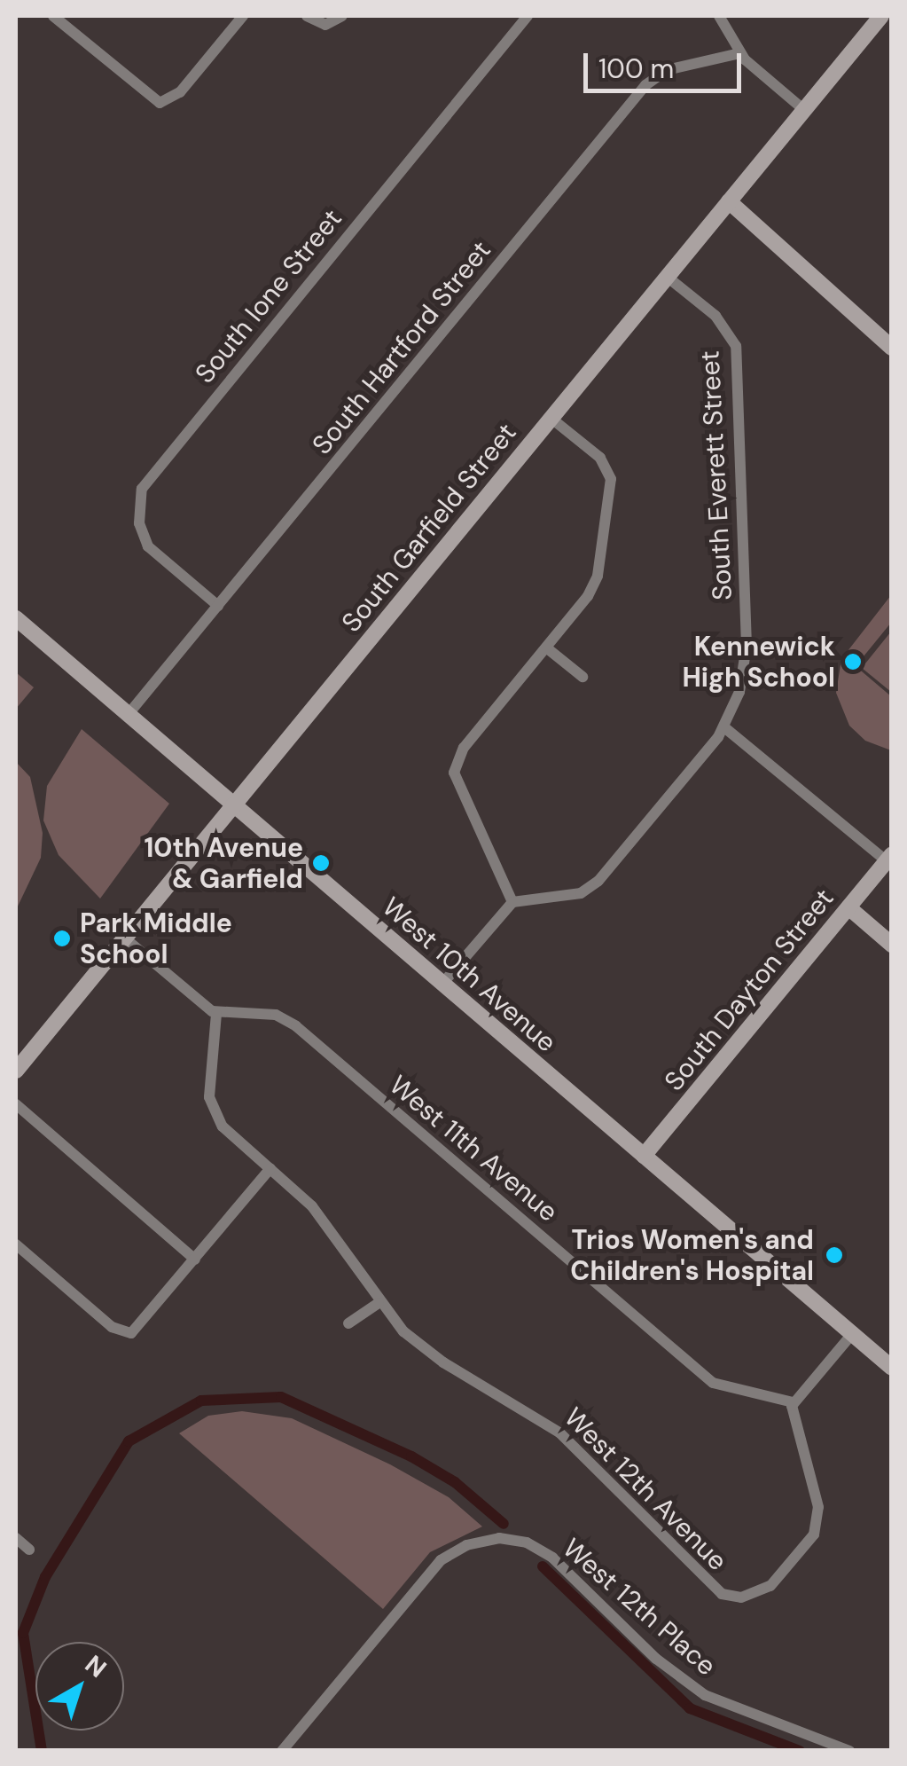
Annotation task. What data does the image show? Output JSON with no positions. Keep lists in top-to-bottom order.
{
  "streets": {
    "street": [
      "South Ione Street",
      "South Hartford Street",
      "South Everett Street",
      "South Garfield Street",
      "West 10th Avenue",
      "South Dayton Street",
      "West 11th Avenue",
      "West 12th Avenue",
      "West 12th Place"
    ]
  },
  "crossings": [
    ["South Ione Street", "South Hartford Street"],
    ["South Hartford Street", "West 10th Avenue"],
    ["South Everett Street", "South Garfield Street"],
    ["South Garfield Street", "West 10th Avenue"],
    ["West 10th Avenue", "South Dayton Street"],
    ["West 11th Avenue", "West 12th Avenue"]
  ],
  "places": [
    "Kennewick High School",
    "10th Avenue & Garfield",
    "Park Middle School",
    "Trios Women's and Children's Hospital"
  ],
  "scale_bar": "100 m",
  "north": "top right"
}
